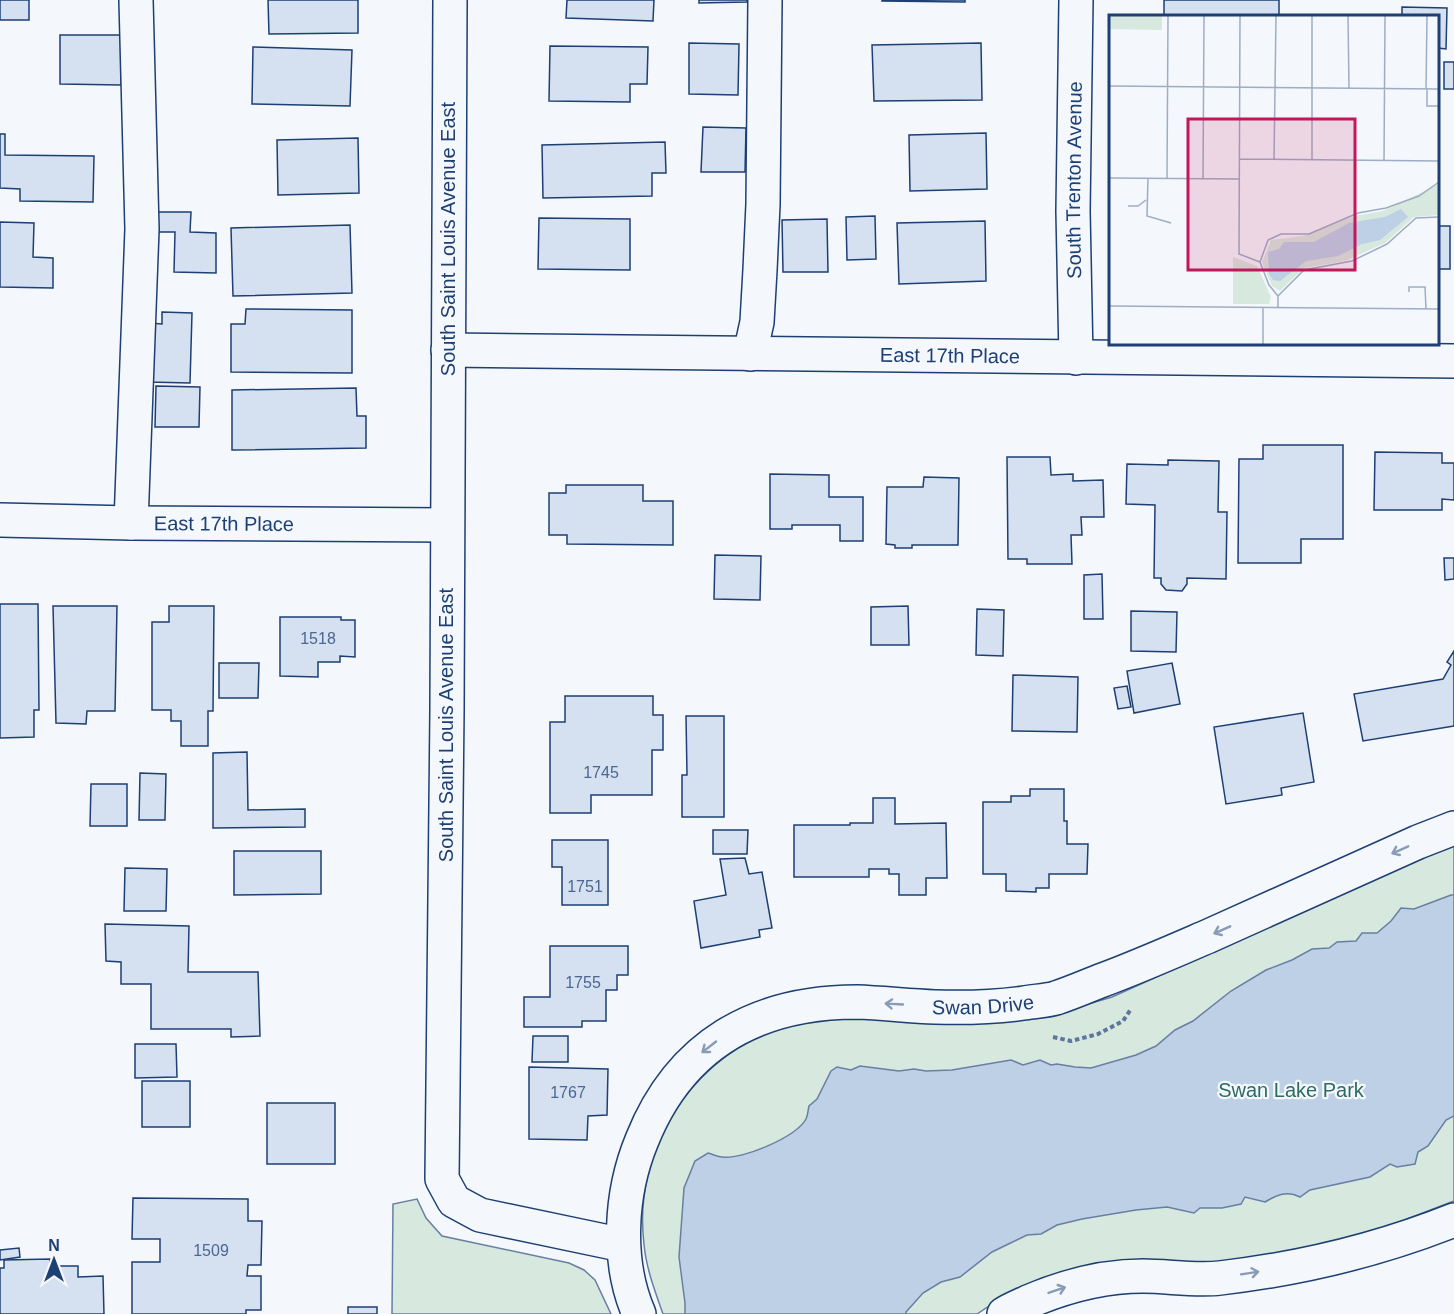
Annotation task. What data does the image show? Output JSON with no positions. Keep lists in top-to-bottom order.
{
  "streets": {
    "street": [
      "South Trenton Avenue",
      "South Saint Louis Avenue East",
      "East 17th Place",
      "Swan Drive"
    ]
  },
  "crossings": [
    ["South Trenton Avenue", "East 17th Place"],
    ["South Saint Louis Avenue East", "East 17th Place"],
    ["South Saint Louis Avenue East", "Swan Drive"]
  ],
  "one_way": ["Swan Drive"],
  "parks": ["Swan Lake Park"],
  "house_numbers": [
    "1518",
    "1745",
    "1751",
    "1755",
    "1767",
    "1509"
  ],
  "north": "top"
}
